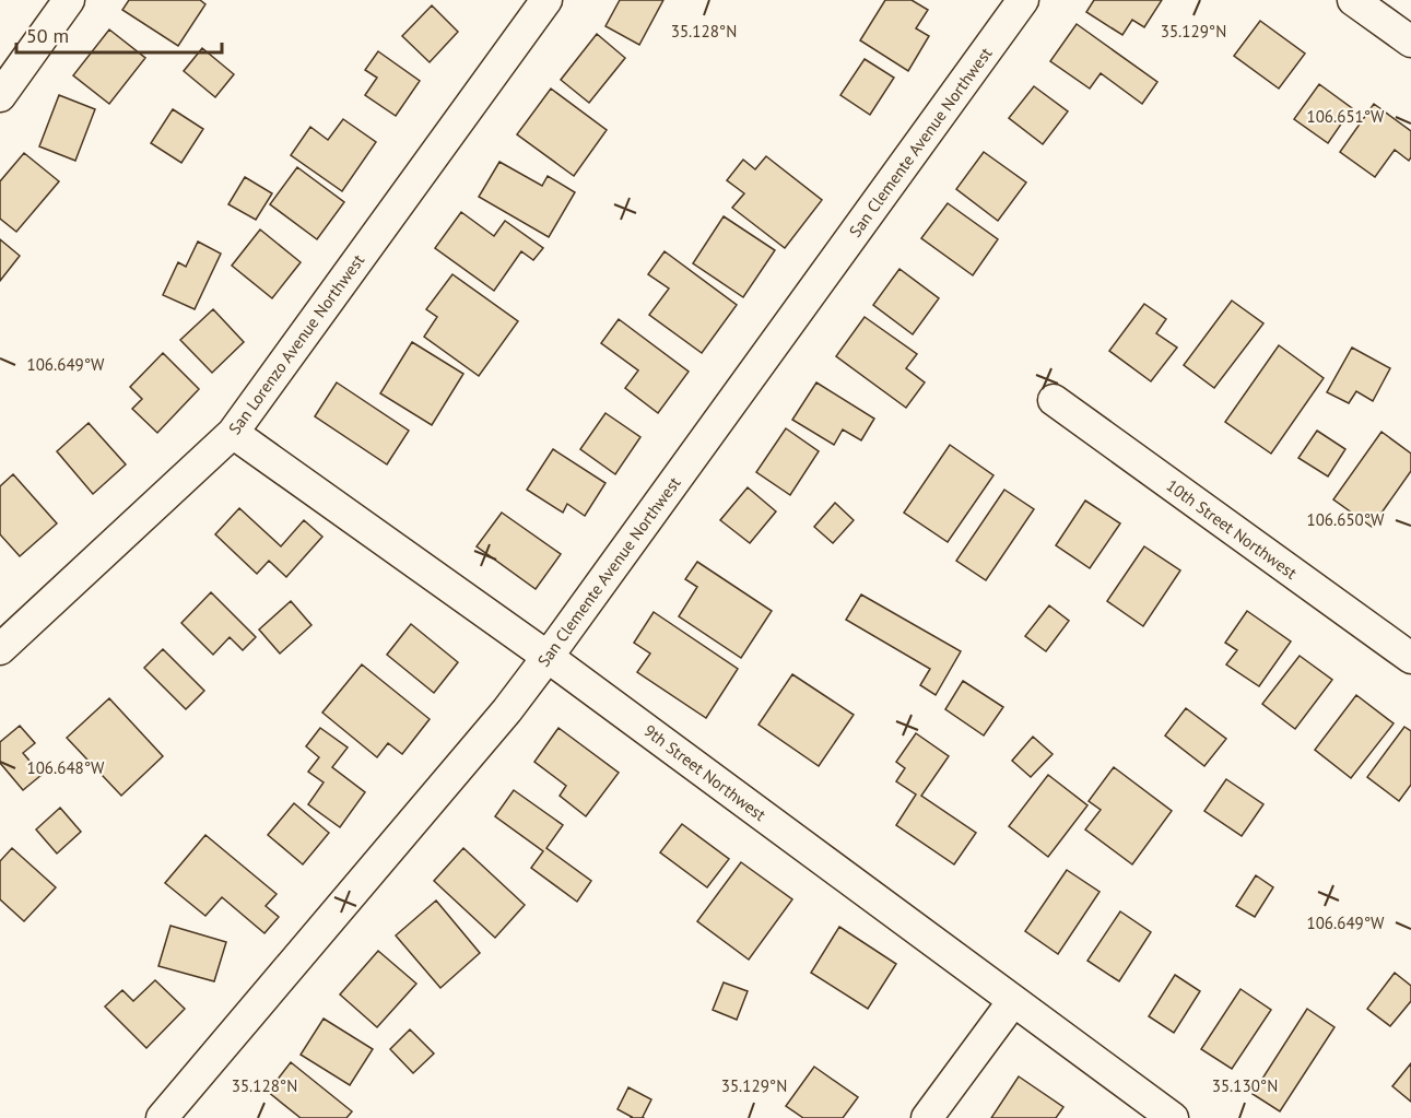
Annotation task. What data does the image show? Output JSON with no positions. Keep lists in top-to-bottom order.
{
  "streets": {
    "street": [
      "San Clemente Avenue Northwest",
      "San Lorenzo Avenue Northwest",
      "10th Street Northwest",
      "9th Street Northwest"
    ]
  },
  "crossings": [
    ["San Clemente Avenue Northwest", "9th Street Northwest"],
    ["San Lorenzo Avenue Northwest", "9th Street Northwest"]
  ],
  "scale_bar": "50 m",
  "coordinates": [
    "35.128°N",
    "35.129°N",
    "106.651°W",
    "106.649°W",
    "106.650°W",
    "106.648°W",
    "35.130°N"
  ]
}
